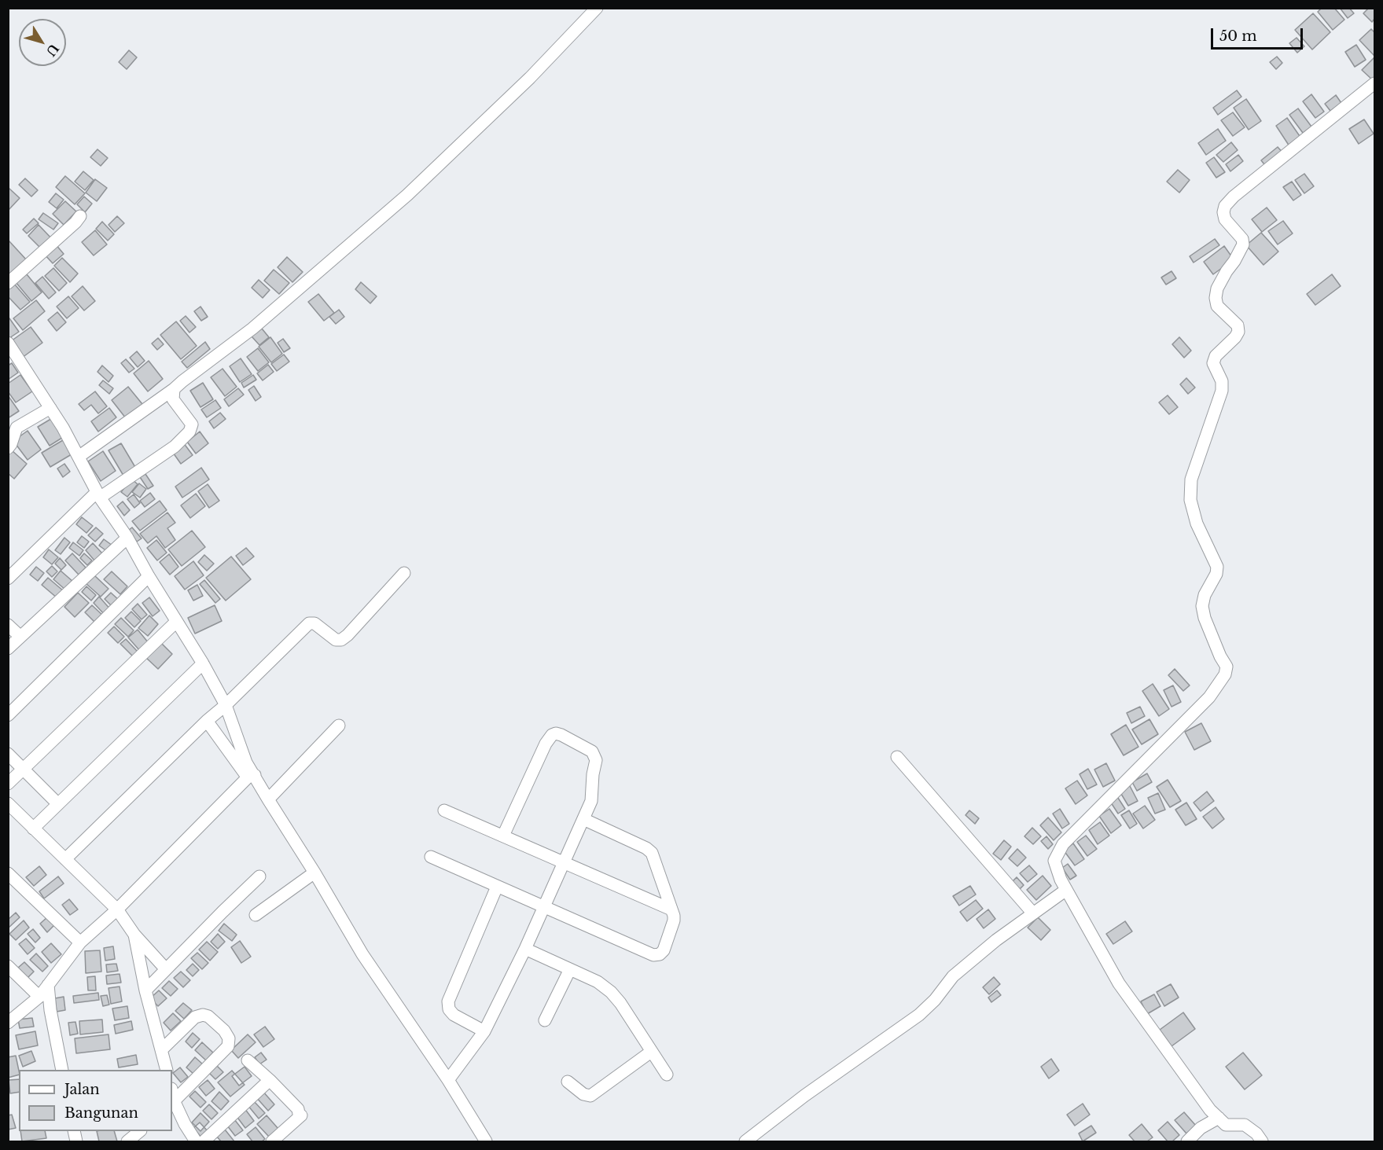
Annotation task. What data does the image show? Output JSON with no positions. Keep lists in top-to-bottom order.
{
  "legend": ["Jalan", "Bangunan"],
  "scale_bar": "50 m",
  "north": "bottom right"
}
